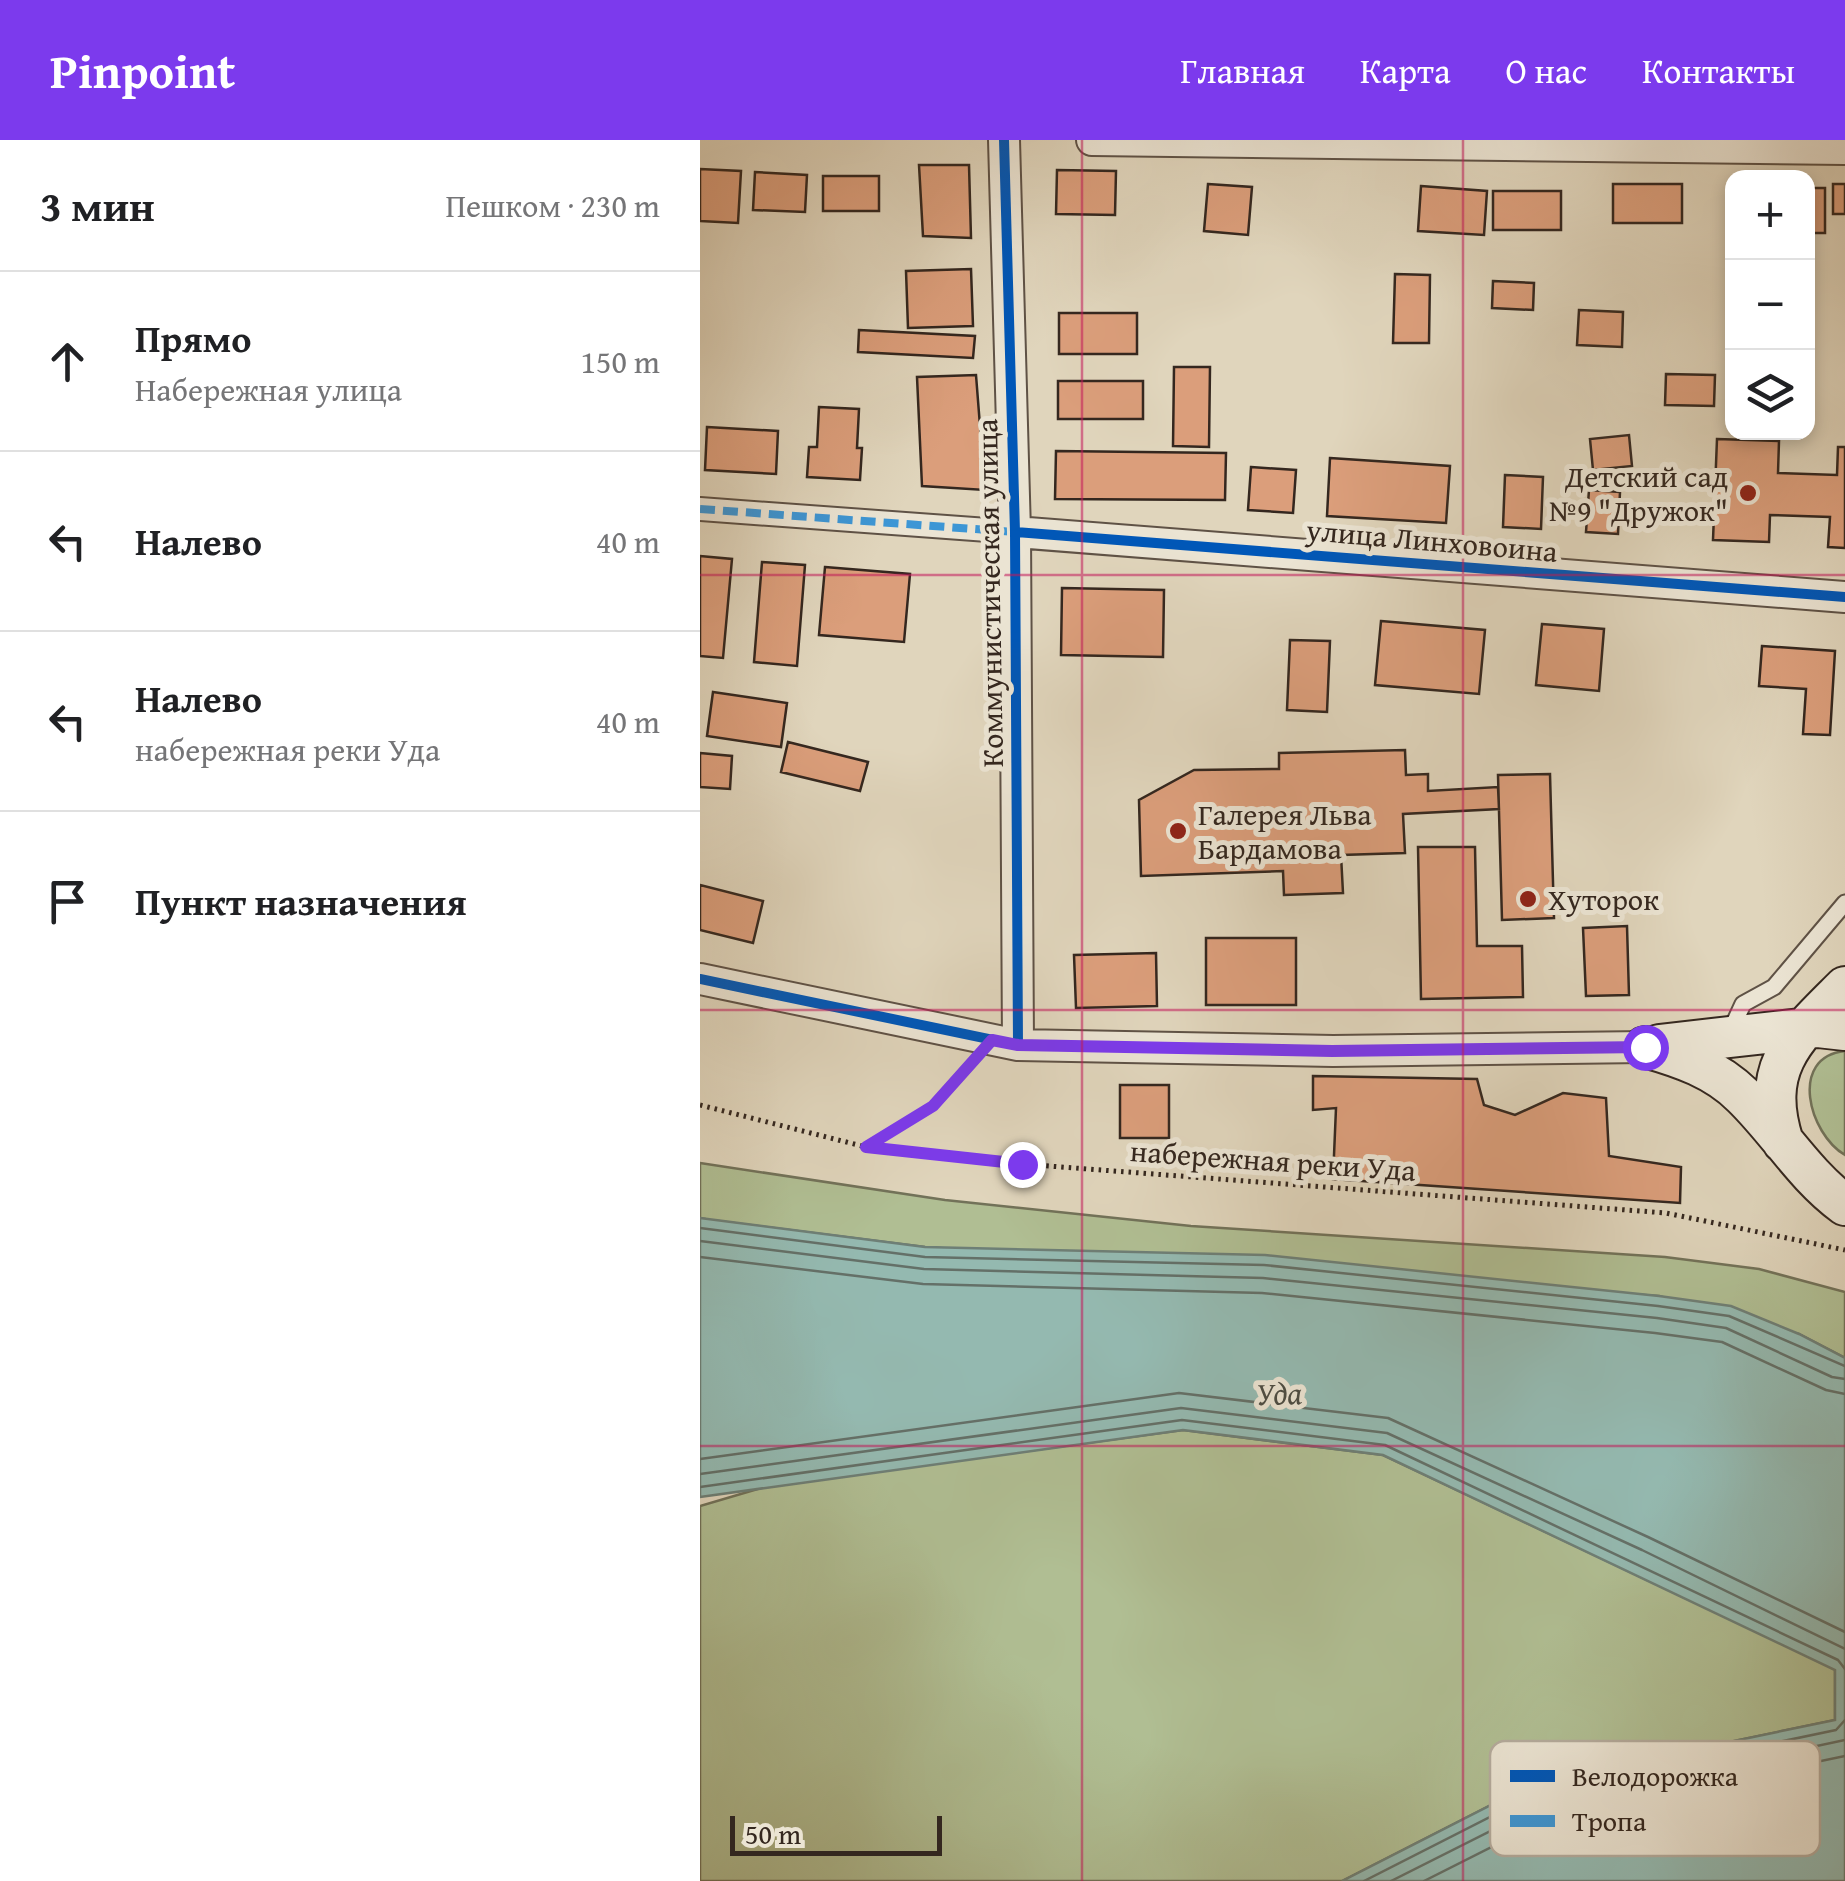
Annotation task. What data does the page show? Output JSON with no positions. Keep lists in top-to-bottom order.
{
  "streets": {
    "street": ["улица Линховоина", "Коммунистическая улица"],
    "path": ["набережная реки Уда"]
  },
  "crossings": [
    ["улица Линховоина", "Коммунистическая улица"]
  ],
  "water": ["Уда"],
  "places": ["Детский сад №9 \"Дружок\"", "Галерея Льва Бардамова", "Хуторок"],
  "legend": ["Велодорожка", "Тропа"],
  "scale_bar": "50 m",
  "page": {
    "header": "Pinpoint",
    "nav": [
      "Главная",
      "Карта",
      "О нас",
      "Контакты"
    ],
    "heading": ["3 мин", "Пешком · 230 m"],
    "map_buttons": ["+", "−"],
    "list": [
      ["Прямо", "Набережная улица", "150 m"],
      ["Налево", "40 m"],
      ["Налево", "набережная реки Уда", "40 m"],
      "Пункт назначения"
    ],
    "scale": "50 m"
  }
}
